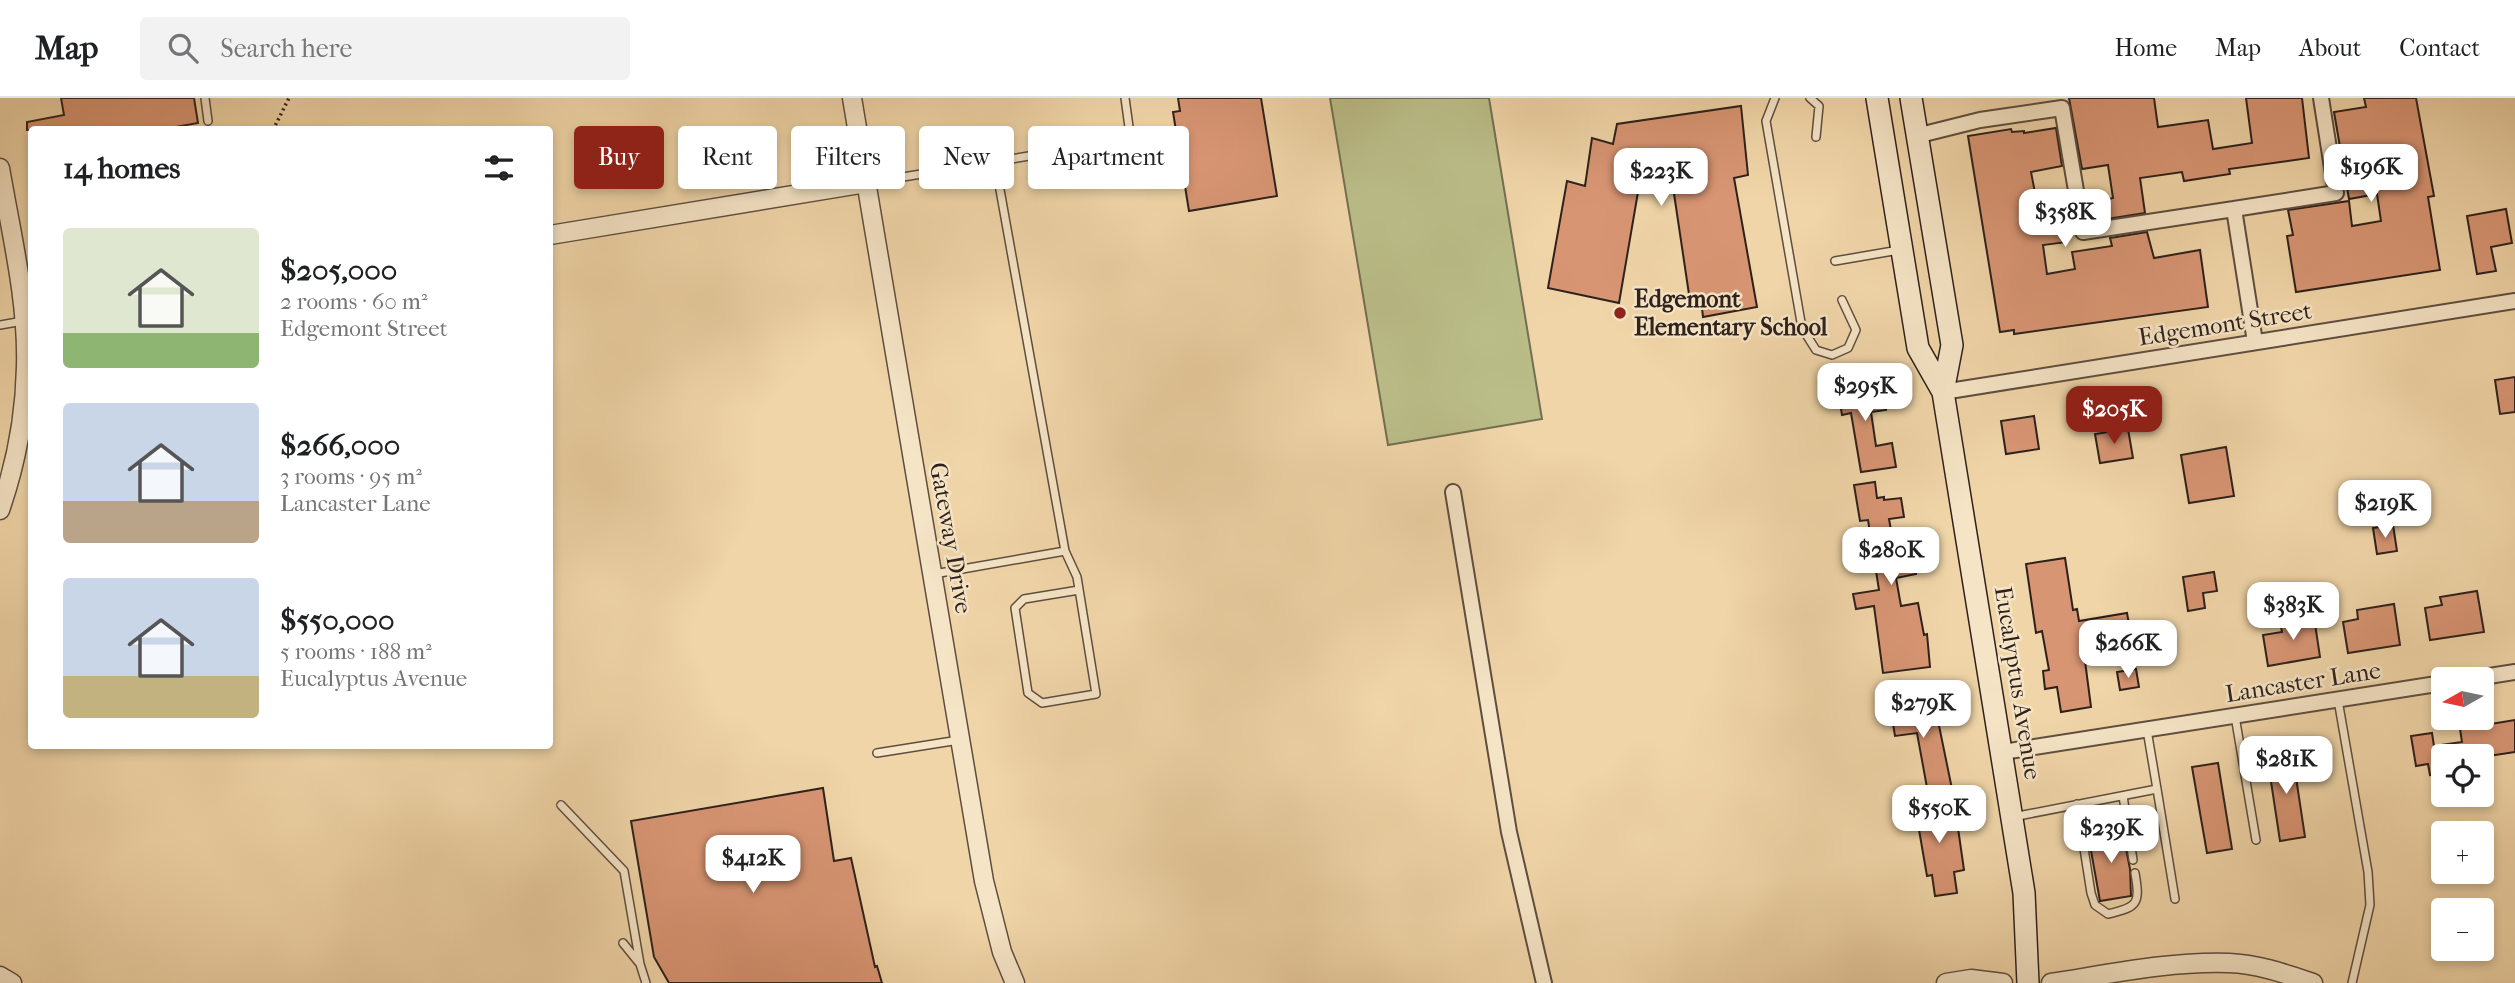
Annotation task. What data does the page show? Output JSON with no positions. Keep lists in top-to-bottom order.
{
  "streets": {
    "main road": ["Eucalyptus Avenue"],
    "street": ["Edgemont Street", "Gateway Drive", "Lancaster Lane"]
  },
  "crossings": [
    ["Edgemont Street", "Eucalyptus Avenue"],
    ["Lancaster Lane", "Eucalyptus Avenue"]
  ],
  "places": ["Edgemont Elementary School"],
  "north": "left",
  "page": {
    "header": "Map",
    "search": "Search here",
    "nav": [
      "Home",
      "Map",
      "About",
      "Contact"
    ],
    "chip": [
      "Buy",
      "Rent",
      "Filters",
      "New",
      "Apartment"
    ],
    "heading": "14 homes",
    "price": [
      "$196K",
      "$223K",
      "$358K",
      "$295K",
      "$205K",
      "$219K",
      "$280K",
      "$383K",
      "$266K",
      "$279K",
      "$281K",
      "$550K",
      "$239K",
      "$412K"
    ],
    "list": [
      {
        "name": "$205,000",
        "note": "2 rooms · 60 m² · Edgemont Street"
      },
      {
        "name": "$266,000",
        "note": "3 rooms · 95 m² · Lancaster Lane"
      },
      {
        "name": "$550,000",
        "note": "5 rooms · 188 m² · Eucalyptus Avenue"
      }
    ],
    "map_buttons": ["+", "−"]
  }
}
